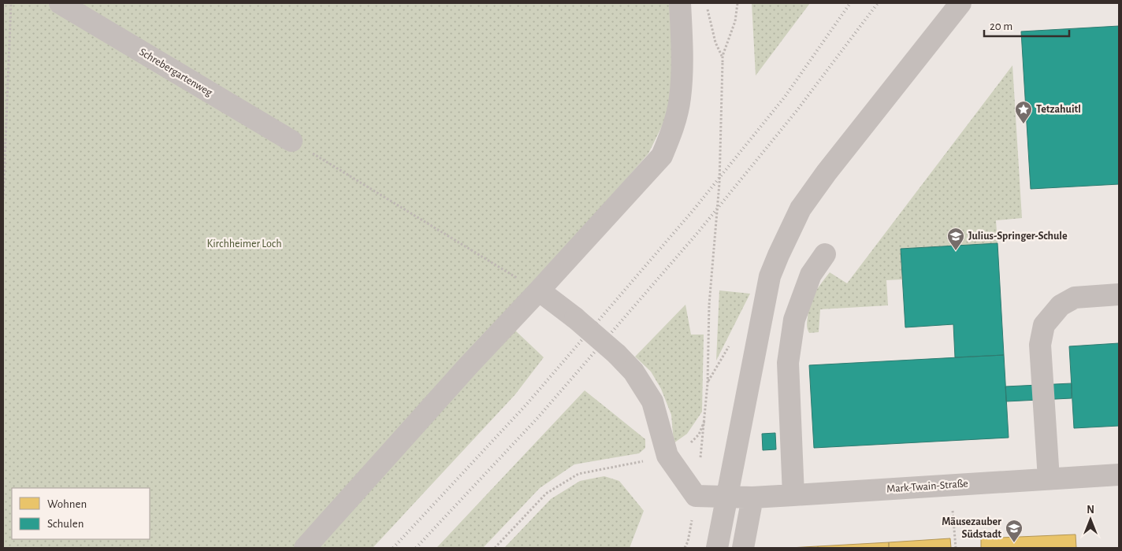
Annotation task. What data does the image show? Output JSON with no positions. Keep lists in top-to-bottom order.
{
  "streets": {
    "street": ["Schrebergartenweg", "Mark-Twain-Straße"]
  },
  "parks": ["Kirchheimer Loch"],
  "places": {
    "place": ["Tetzahuitl"],
    "school or university": ["Julius-Springer-Schule", "Mäusezauber Südstadt"]
  },
  "legend": ["Wohnen", "Schulen"],
  "scale_bar": "20 m",
  "north": "top"
}
